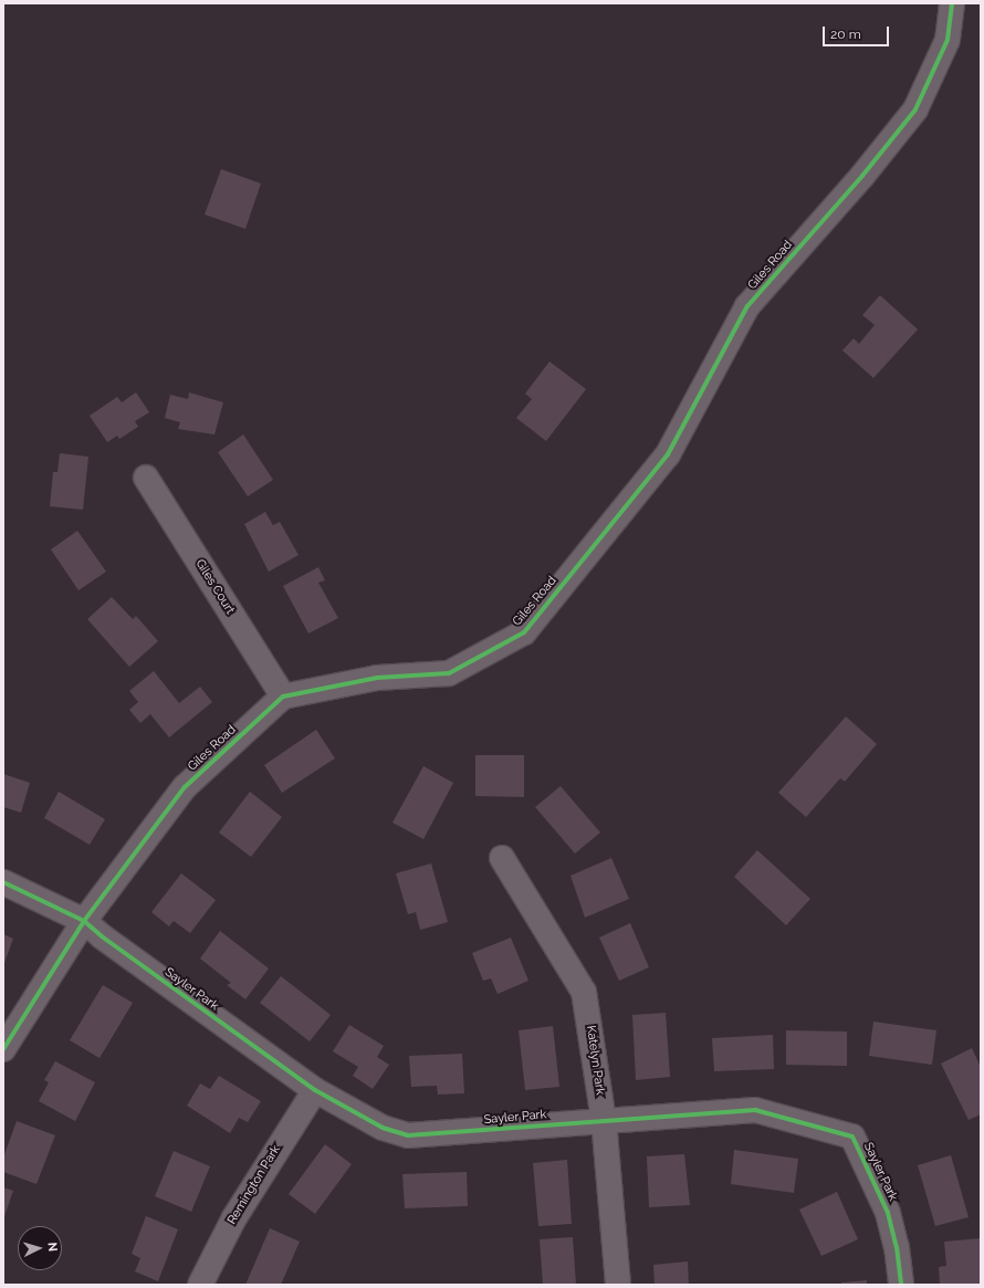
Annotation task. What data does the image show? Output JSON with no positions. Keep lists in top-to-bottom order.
{
  "streets": {
    "street": [
      "Giles Road",
      "Giles Court",
      "Sayler Park",
      "Katelyn Park",
      "Remington Park"
    ]
  },
  "crossings": [
    ["Giles Road", "Giles Court"],
    ["Giles Road", "Sayler Park"],
    ["Sayler Park", "Katelyn Park"],
    ["Sayler Park", "Remington Park"]
  ],
  "scale_bar": "20 m",
  "north": "right"
}
